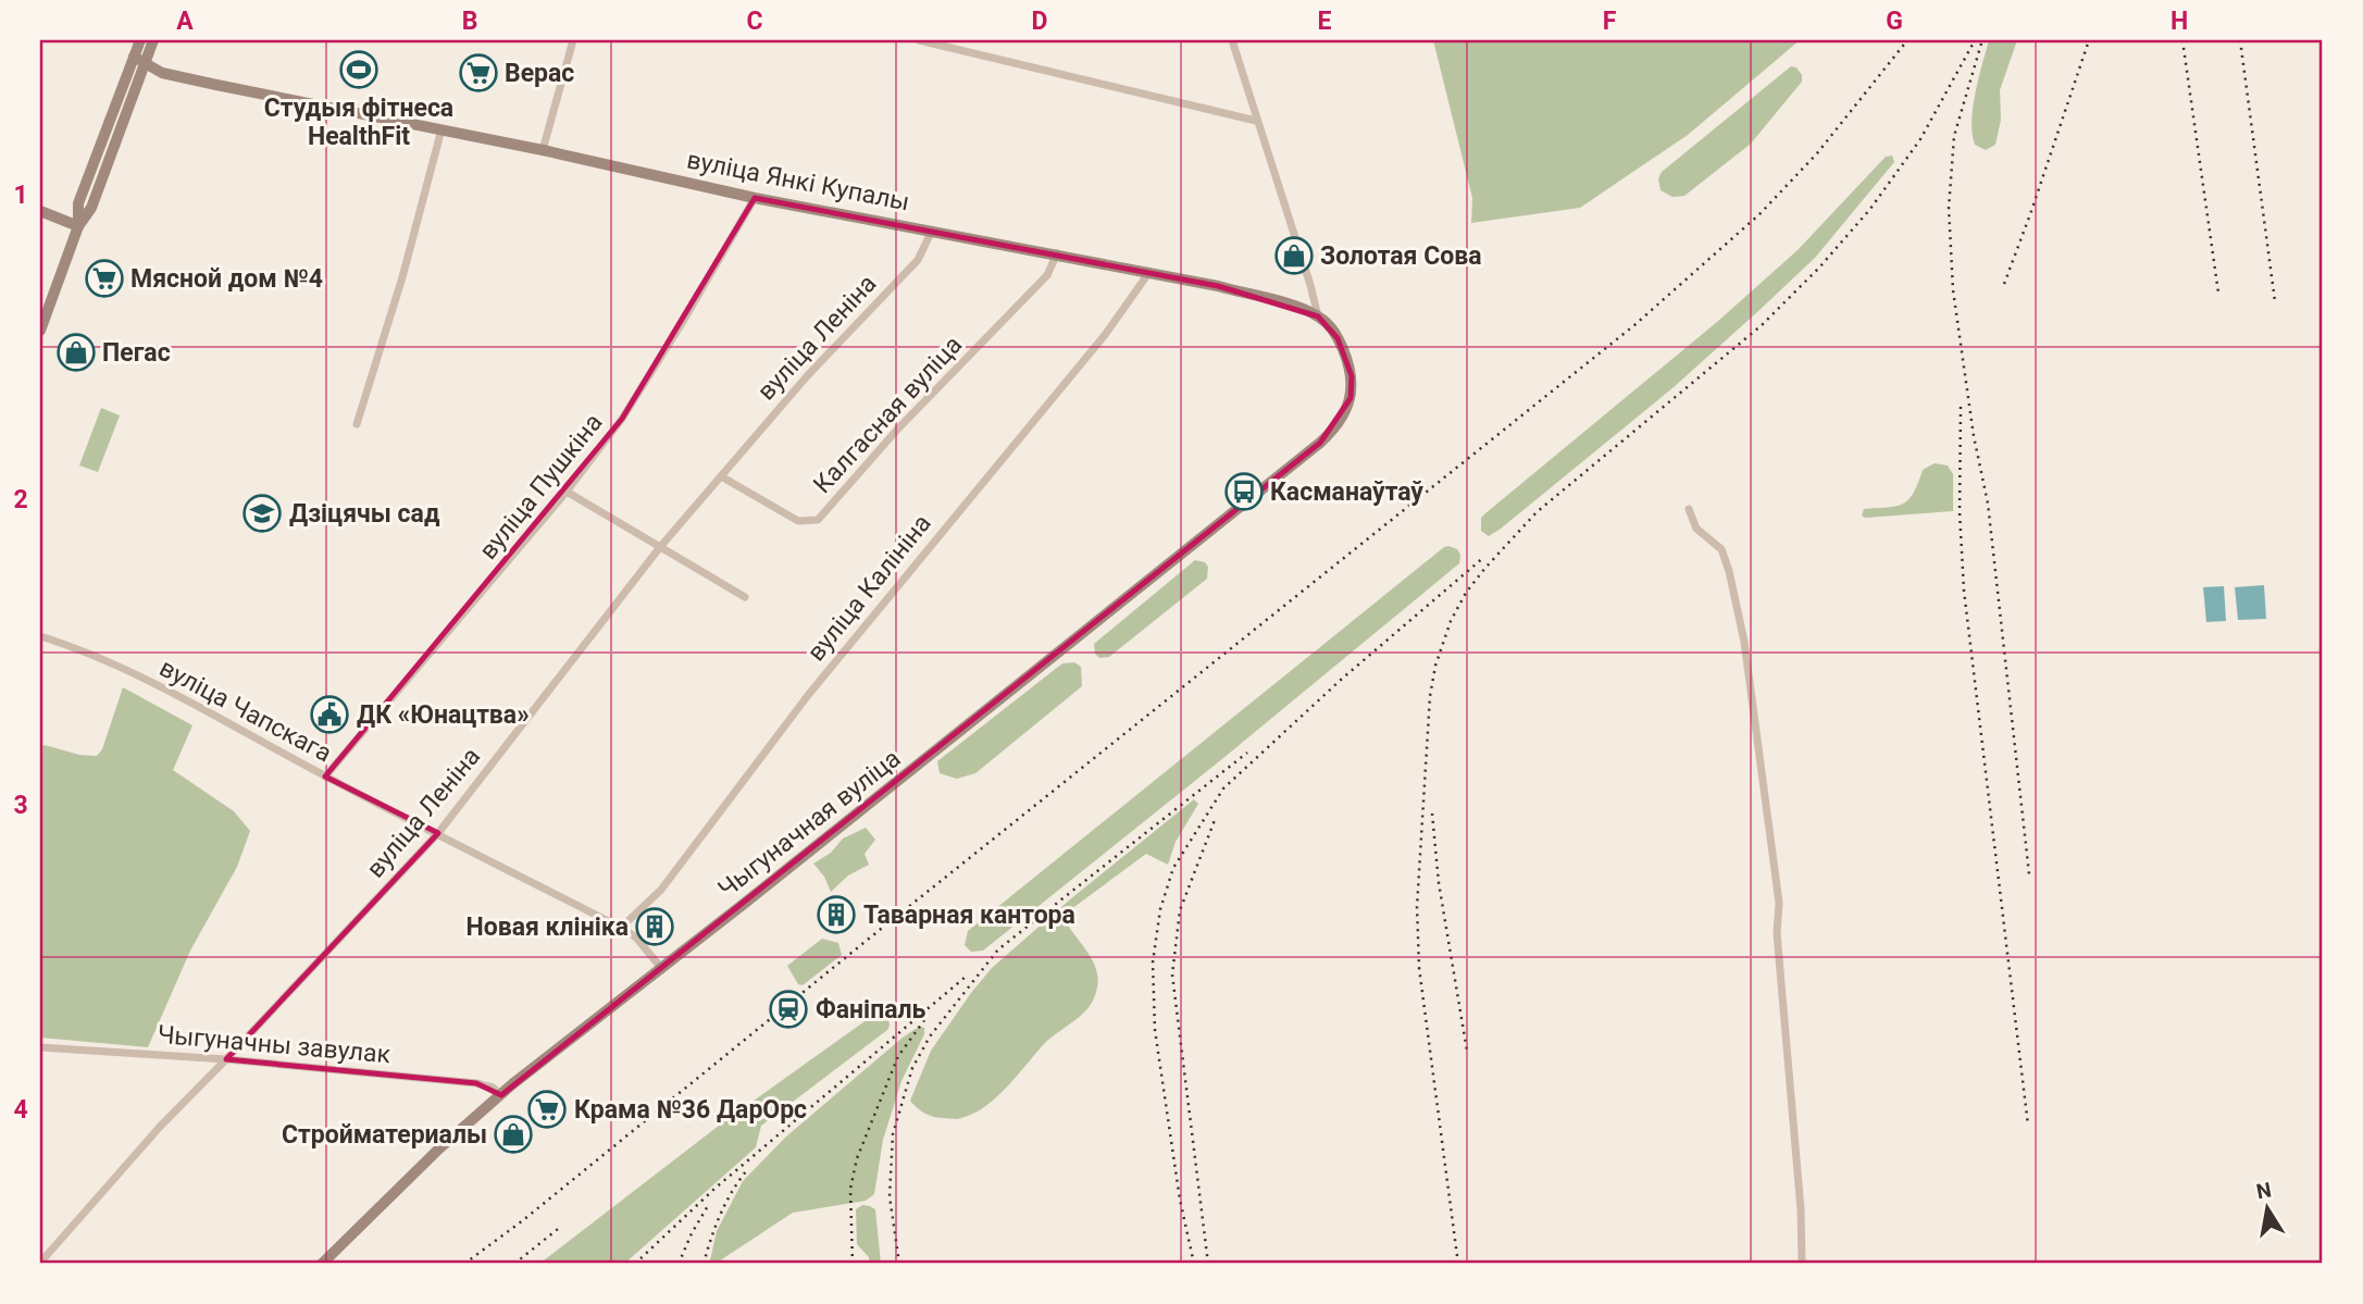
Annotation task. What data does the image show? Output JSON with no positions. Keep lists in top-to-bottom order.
{
  "streets": {
    "street": [
      "вуліца Янкі Купалы",
      "вуліца Леніна",
      "Калгасная вуліца",
      "вуліца Пушкіна",
      "вуліца Калініна",
      "вуліца Чапскага",
      "Чыгуначная вуліца",
      "Чыгуначны завулак"
    ]
  },
  "crossings": [
    ["вуліца Янкі Купалы", "вуліца Леніна"],
    ["вуліца Янкі Купалы", "Калгасная вуліца"],
    ["вуліца Янкі Купалы", "вуліца Пушкіна"],
    ["вуліца Янкі Купалы", "вуліца Калініна"],
    ["вуліца Янкі Купалы", "Чыгуначная вуліца"],
    ["вуліца Леніна", "Калгасная вуліца"],
    ["вуліца Леніна", "вуліца Чапскага"],
    ["вуліца Леніна", "Чыгуначны завулак"],
    ["вуліца Пушкіна", "вуліца Чапскага"],
    ["вуліца Калініна", "вуліца Чапскага"],
    ["вуліца Чапскага", "Чыгуначная вуліца"],
    ["Чыгуначная вуліца", "Чыгуначны завулак"]
  ],
  "places": {
    "sports": ["Студыя фітнеса HealthFit"],
    "supermarket": ["Верас", "Мясной дом №4", "Крама №36 ДарОрс"],
    "shop": ["Золотая Сова", "Пегас", "Стройматериалы"],
    "bus stop": ["Касманаўтаў"],
    "school or university": ["Дзіцячы сад"],
    "public building": ["ДК «Юнацтва»"],
    "building": ["Таварная кантора", "Новая клініка"],
    "station": ["Фаніпаль"]
  },
  "north": "top",
  "grid": {
    "columns": [
      "A",
      "B",
      "C",
      "D",
      "E",
      "F",
      "G",
      "H"
    ],
    "rows": [
      "1",
      "2",
      "3",
      "4"
    ]
  }
}
